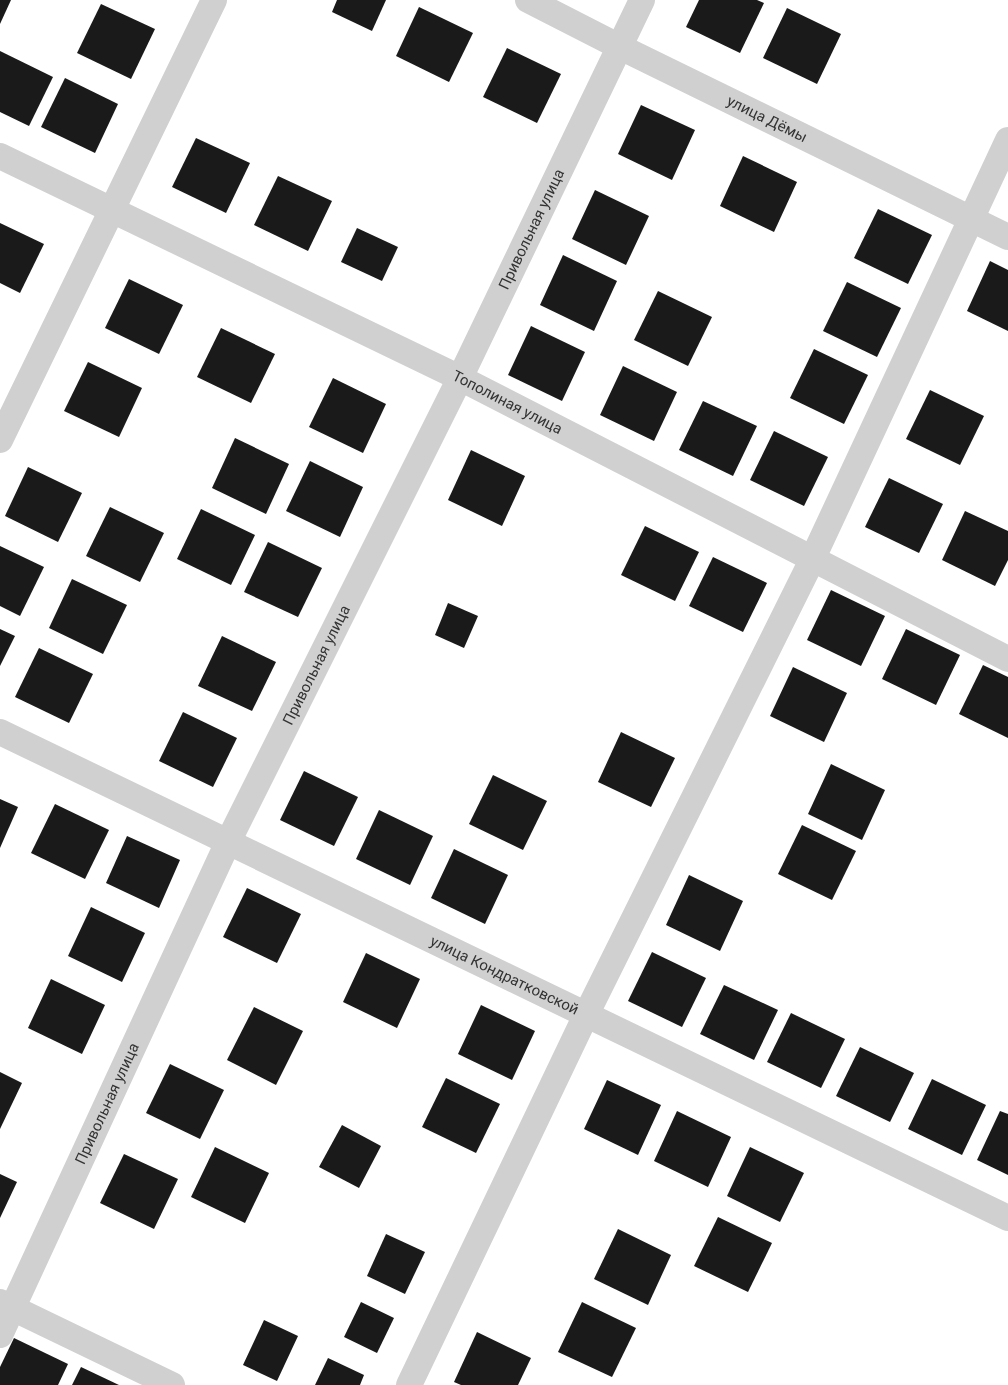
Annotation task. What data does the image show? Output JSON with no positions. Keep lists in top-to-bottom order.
{
  "streets": {
    "street": [
      "улица Дёмы",
      "Привольная улица",
      "Тополиная улица",
      "улица Кондратковской"
    ]
  },
  "crossings": [
    ["улица Дёмы", "Привольная улица"],
    ["Привольная улица", "Тополиная улица"],
    ["Привольная улица", "улица Кондратковской"]
  ]
}
